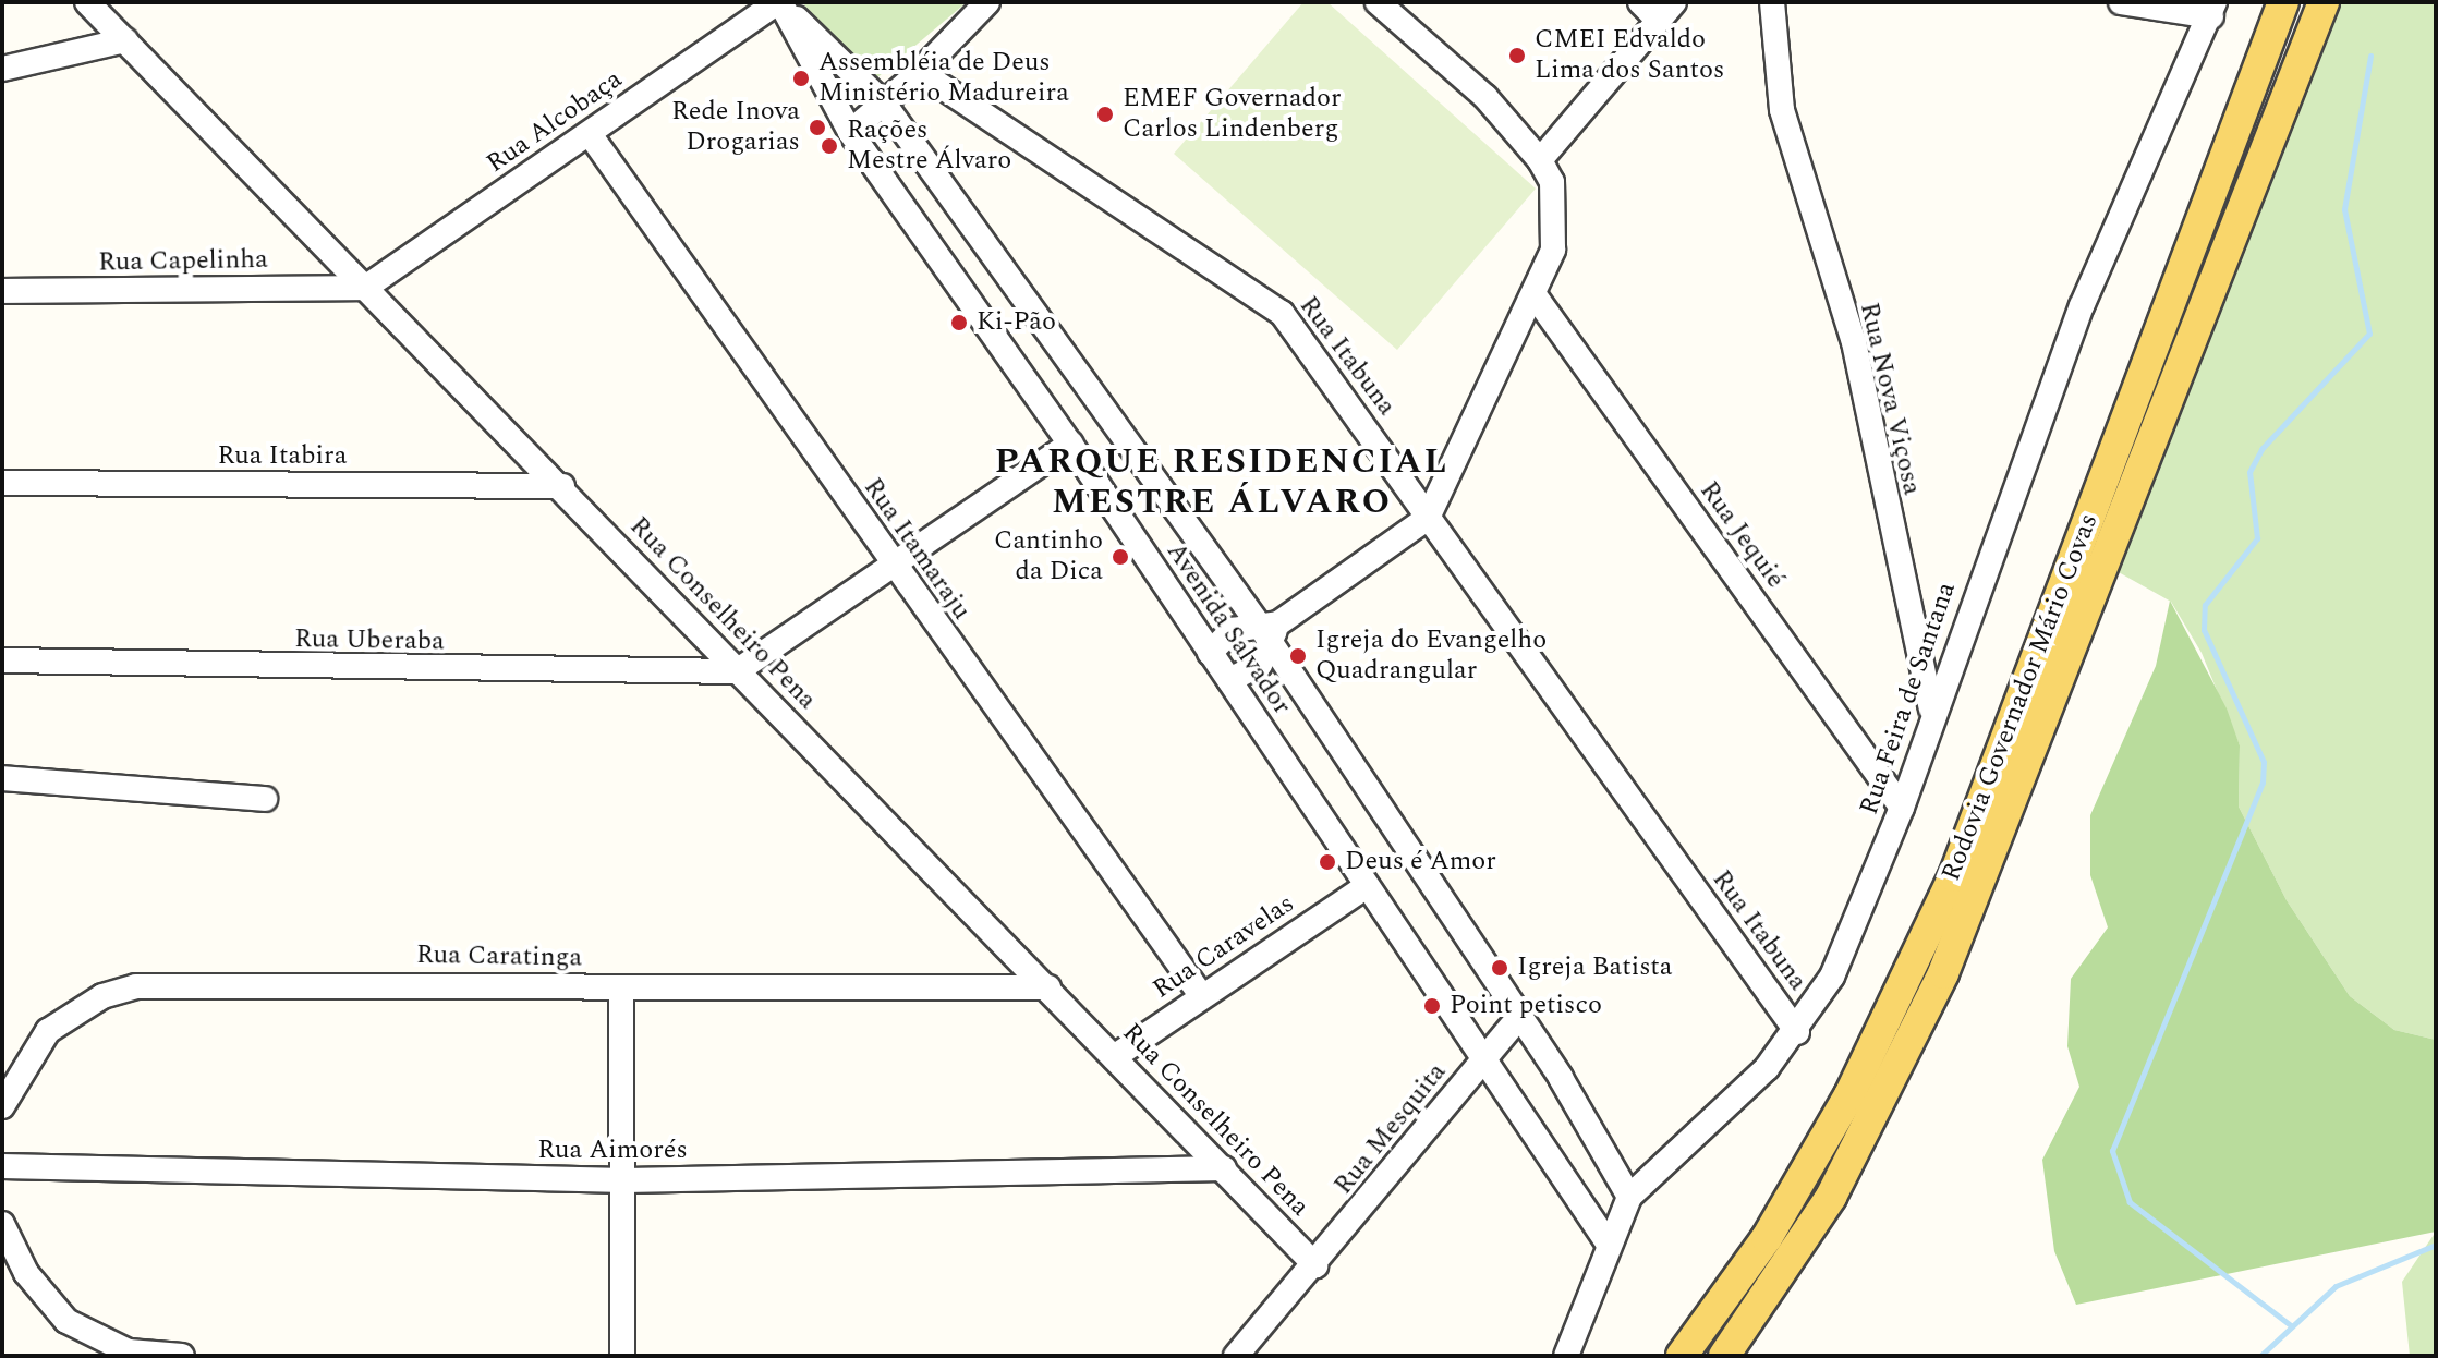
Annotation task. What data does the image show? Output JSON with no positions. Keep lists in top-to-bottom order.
{
  "streets": {
    "main road": ["Rodovia Governador Mário Covas"],
    "street": [
      "Rua Alcobaça",
      "Rua Capelinha",
      "Rua Itabuna",
      "Rua Nova Viçosa",
      "Rua Itabira",
      "Rua Jequié",
      "Rua Itamaraju",
      "Rua Conselheiro Pena",
      "Avenida Salvador",
      "Rua Uberaba",
      "Rua Feira de Santana",
      "Rua Caravelas",
      "Rua Caratinga",
      "Rua Mesquita",
      "Rua Aimorés"
    ]
  },
  "crossings": [
    ["Rua Alcobaça", "Rua Capelinha"],
    ["Rua Alcobaça", "Rua Itamaraju"],
    ["Rua Alcobaça", "Rua Conselheiro Pena"],
    ["Rua Alcobaça", "Avenida Salvador"],
    ["Rua Capelinha", "Rua Conselheiro Pena"],
    ["Rua Itabuna", "Rua Feira de Santana"],
    ["Rua Nova Viçosa", "Rua Feira de Santana"],
    ["Rua Itabira", "Rua Conselheiro Pena"],
    ["Rua Jequié", "Rua Feira de Santana"],
    ["Rua Itamaraju", "Rua Caravelas"],
    ["Rua Conselheiro Pena", "Rua Uberaba"],
    ["Rua Conselheiro Pena", "Rua Caravelas"],
    ["Rua Conselheiro Pena", "Rua Caratinga"],
    ["Rua Conselheiro Pena", "Rua Mesquita"],
    ["Rua Conselheiro Pena", "Rua Aimorés"],
    ["Avenida Salvador", "Rua Feira de Santana"],
    ["Avenida Salvador", "Rua Caravelas"],
    ["Avenida Salvador", "Rua Mesquita"]
  ],
  "districts": ["PARQUE RESIDENCIAL MESTRE ÁLVARO"],
  "places": [
    "CMEI Edvaldo Lima dos Santos",
    "Assembléia de Deus Ministério Madureira",
    "EMEF Governador Carlos Lindenberg",
    "Rede Inova Drogarias",
    "Rações Mestre Álvaro",
    "Ki-Pão",
    "Cantinho da Dica",
    "Igreja do Evangelho Quadrangular",
    "Deus é Amor",
    "Igreja Batista",
    "Point petisco"
  ]
}
